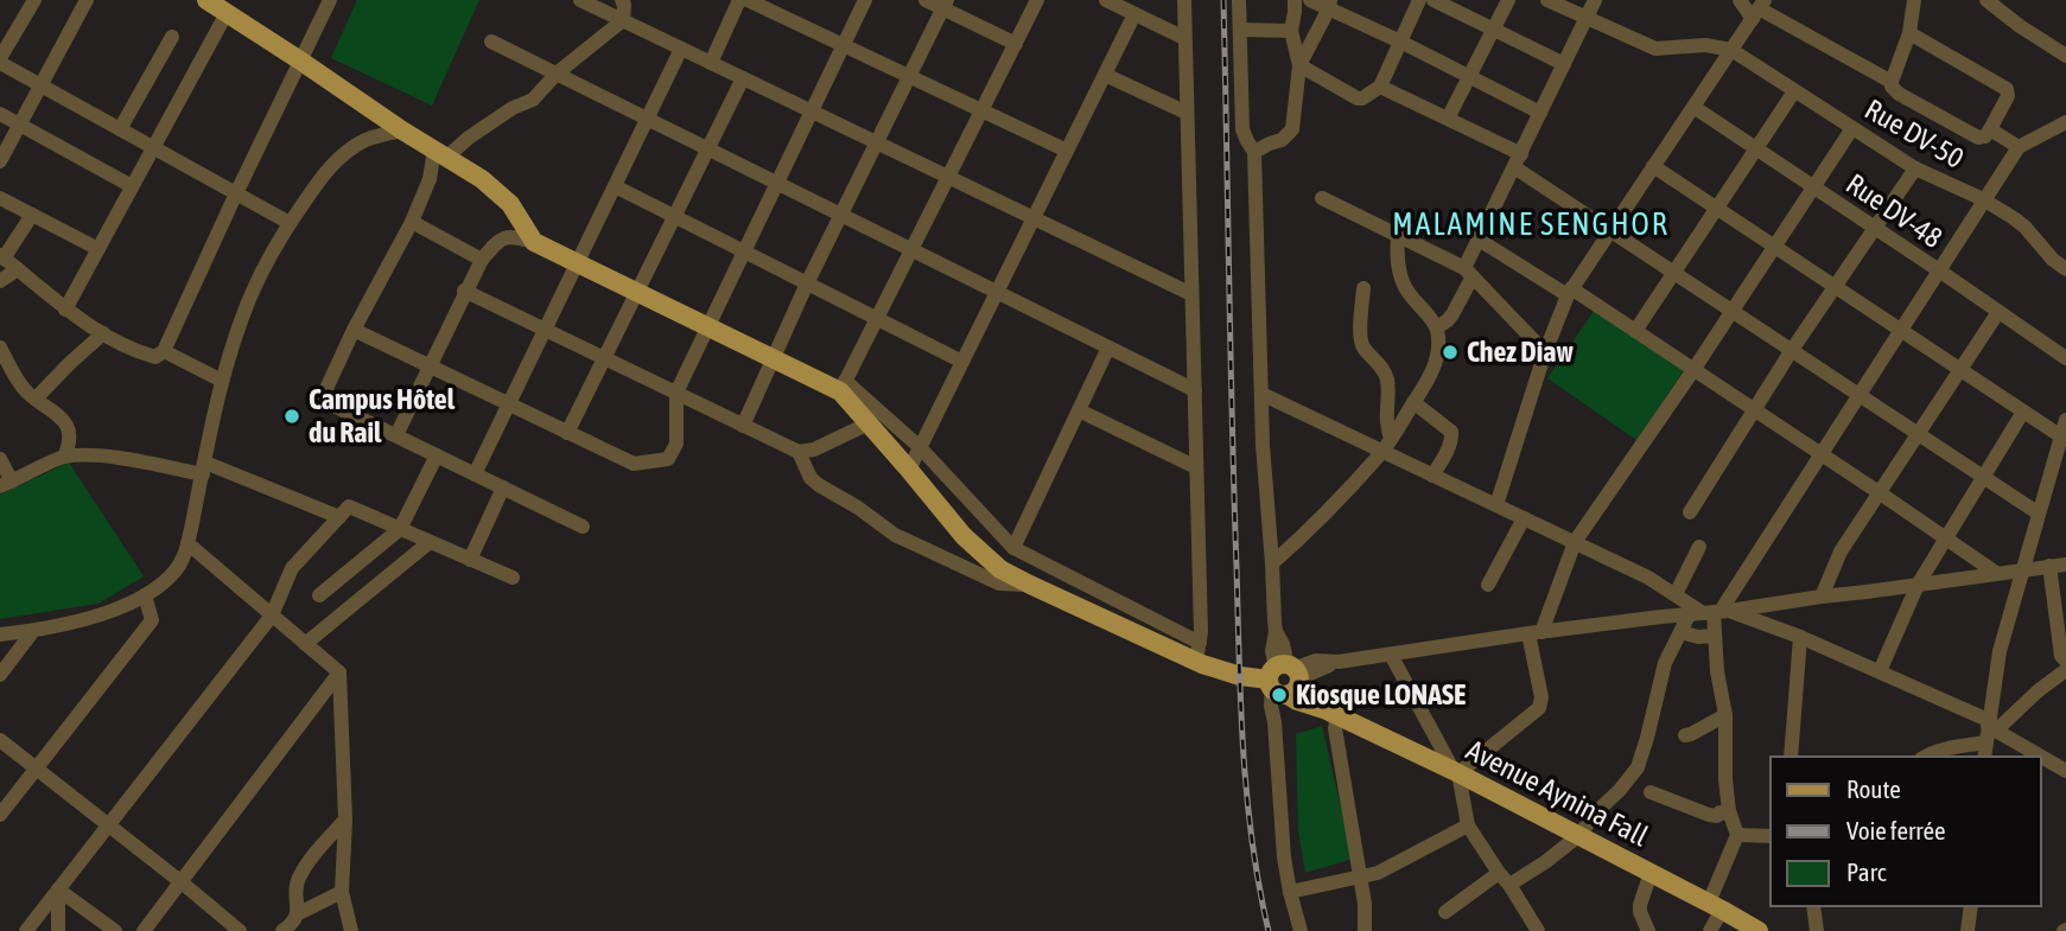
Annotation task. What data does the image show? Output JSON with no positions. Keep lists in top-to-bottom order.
{
  "streets": {
    "main road": ["Avenue Aynina Fall"],
    "street": ["Rue DV-50", "Rue DV-48"]
  },
  "districts": ["MALAMINE SENGHOR"],
  "places": ["Chez Diaw", "Campus Hôtel du Rail", "Kiosque LONASE"],
  "legend": ["Route", "Voie ferrée", "Parc"]
}
